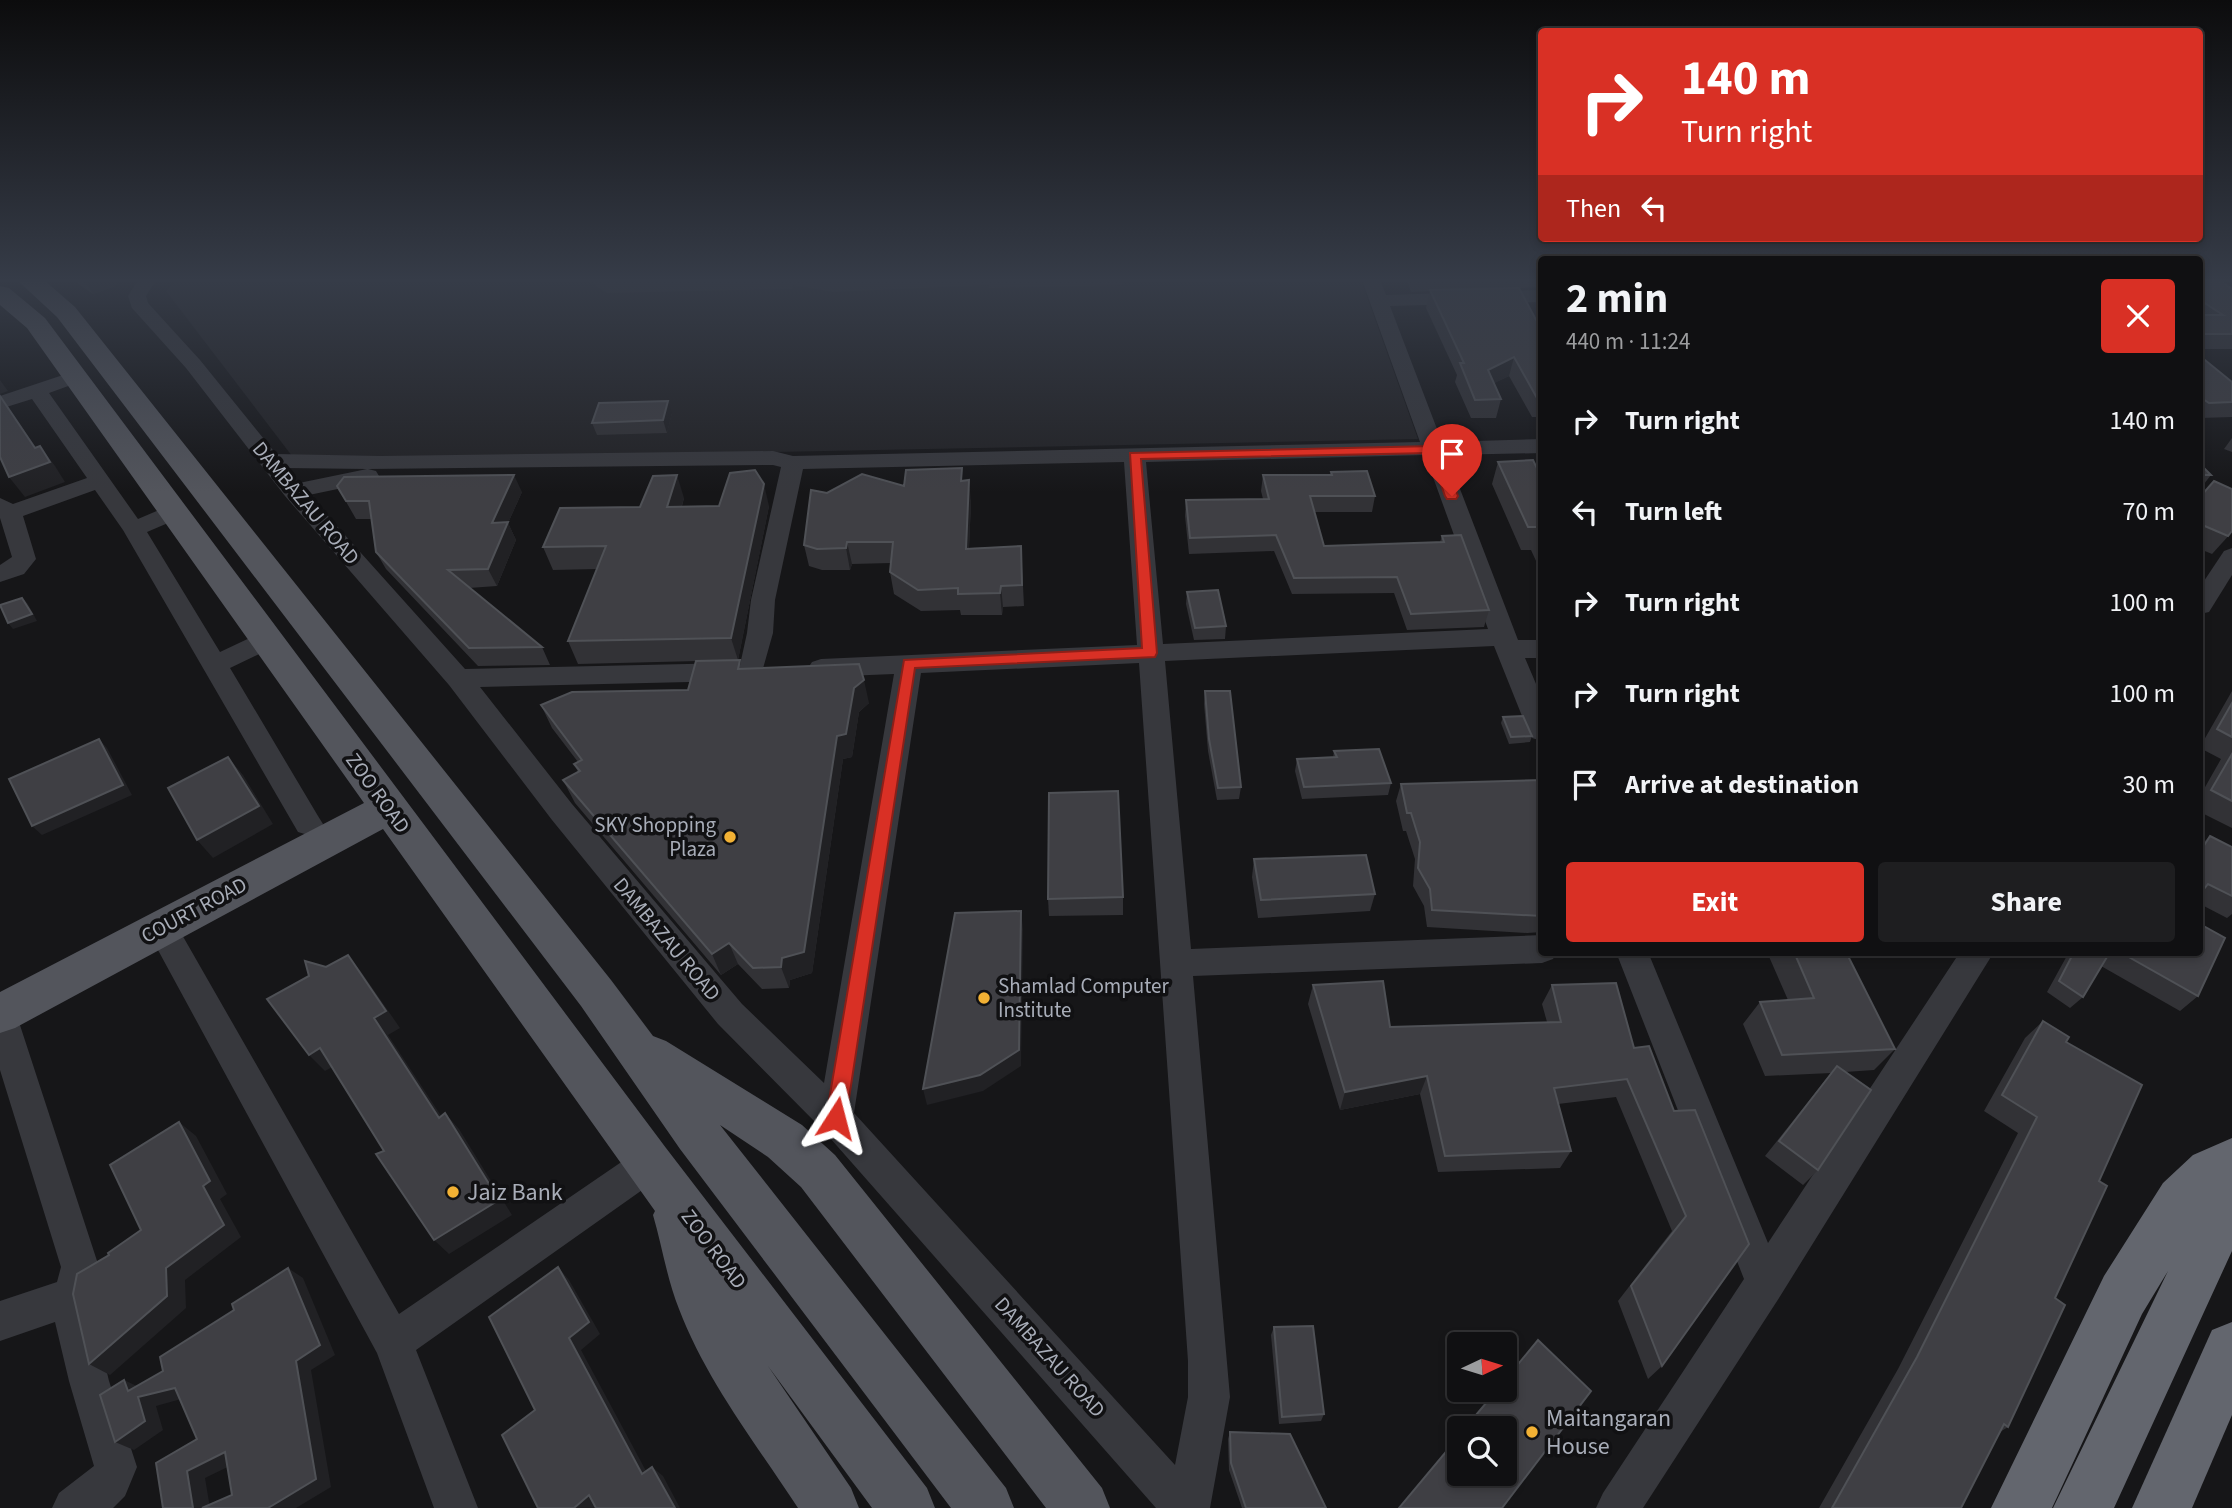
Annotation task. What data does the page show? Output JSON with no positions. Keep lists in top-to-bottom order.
{
  "streets": {
    "main road": ["ZOO ROAD", "COURT ROAD"],
    "street": ["DAMBAZAU ROAD"]
  },
  "crossings": [
    ["ZOO ROAD", "COURT ROAD"]
  ],
  "places": [
    "SKY Shopping Plaza",
    "Shamlad Computer Institute",
    "Jaiz Bank",
    "Maitangaran House"
  ],
  "north": "right",
  "page": {
    "turn": ["140 m", "Turn right"],
    "then": "Then",
    "heading": ["2 min", "440 m · 11:24"],
    "list": [
      {
        "name": "Turn right",
        "value": "140 m"
      },
      {
        "name": "Turn left",
        "value": "70 m"
      },
      {
        "name": "Turn right",
        "value": "100 m"
      },
      {
        "name": "Turn right",
        "value": "100 m"
      },
      {
        "name": "Arrive at destination",
        "value": "30 m"
      }
    ],
    "buttons": ["Exit", "Share"]
  }
}
